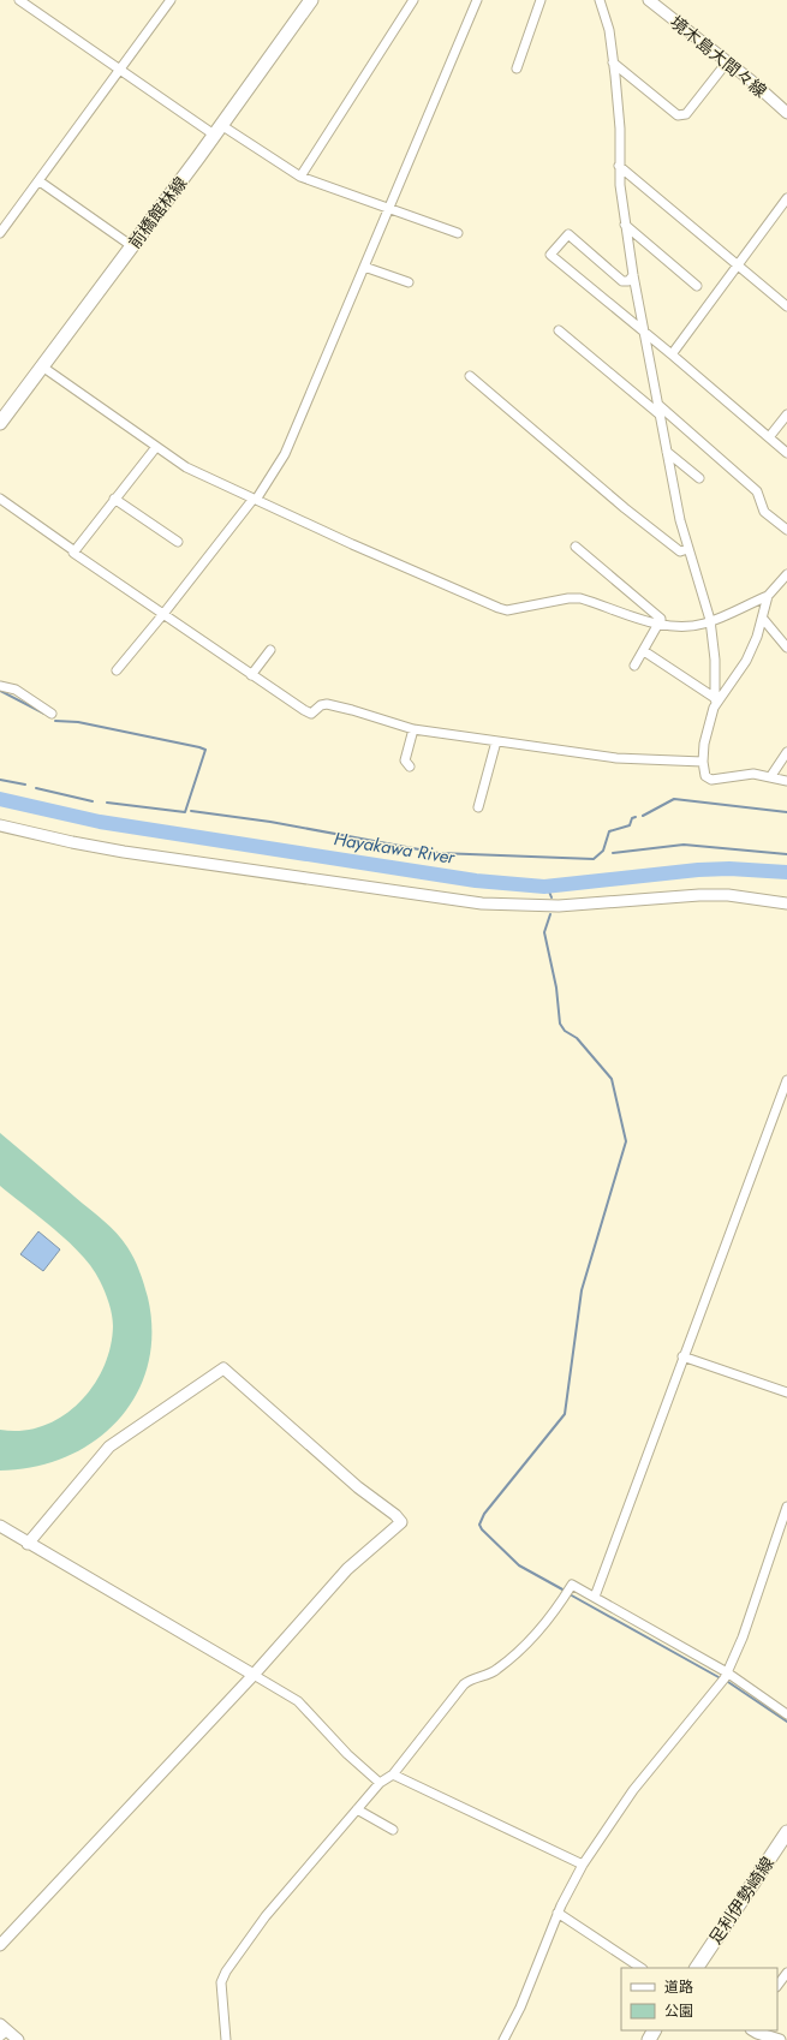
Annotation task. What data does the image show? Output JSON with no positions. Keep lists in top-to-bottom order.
{
  "streets": {
    "main road": ["前橋館林線", "足利伊勢崎線"],
    "street": ["境木島大間々線"]
  },
  "water": ["Hayakawa River"],
  "legend": ["道路", "公園"]
}
